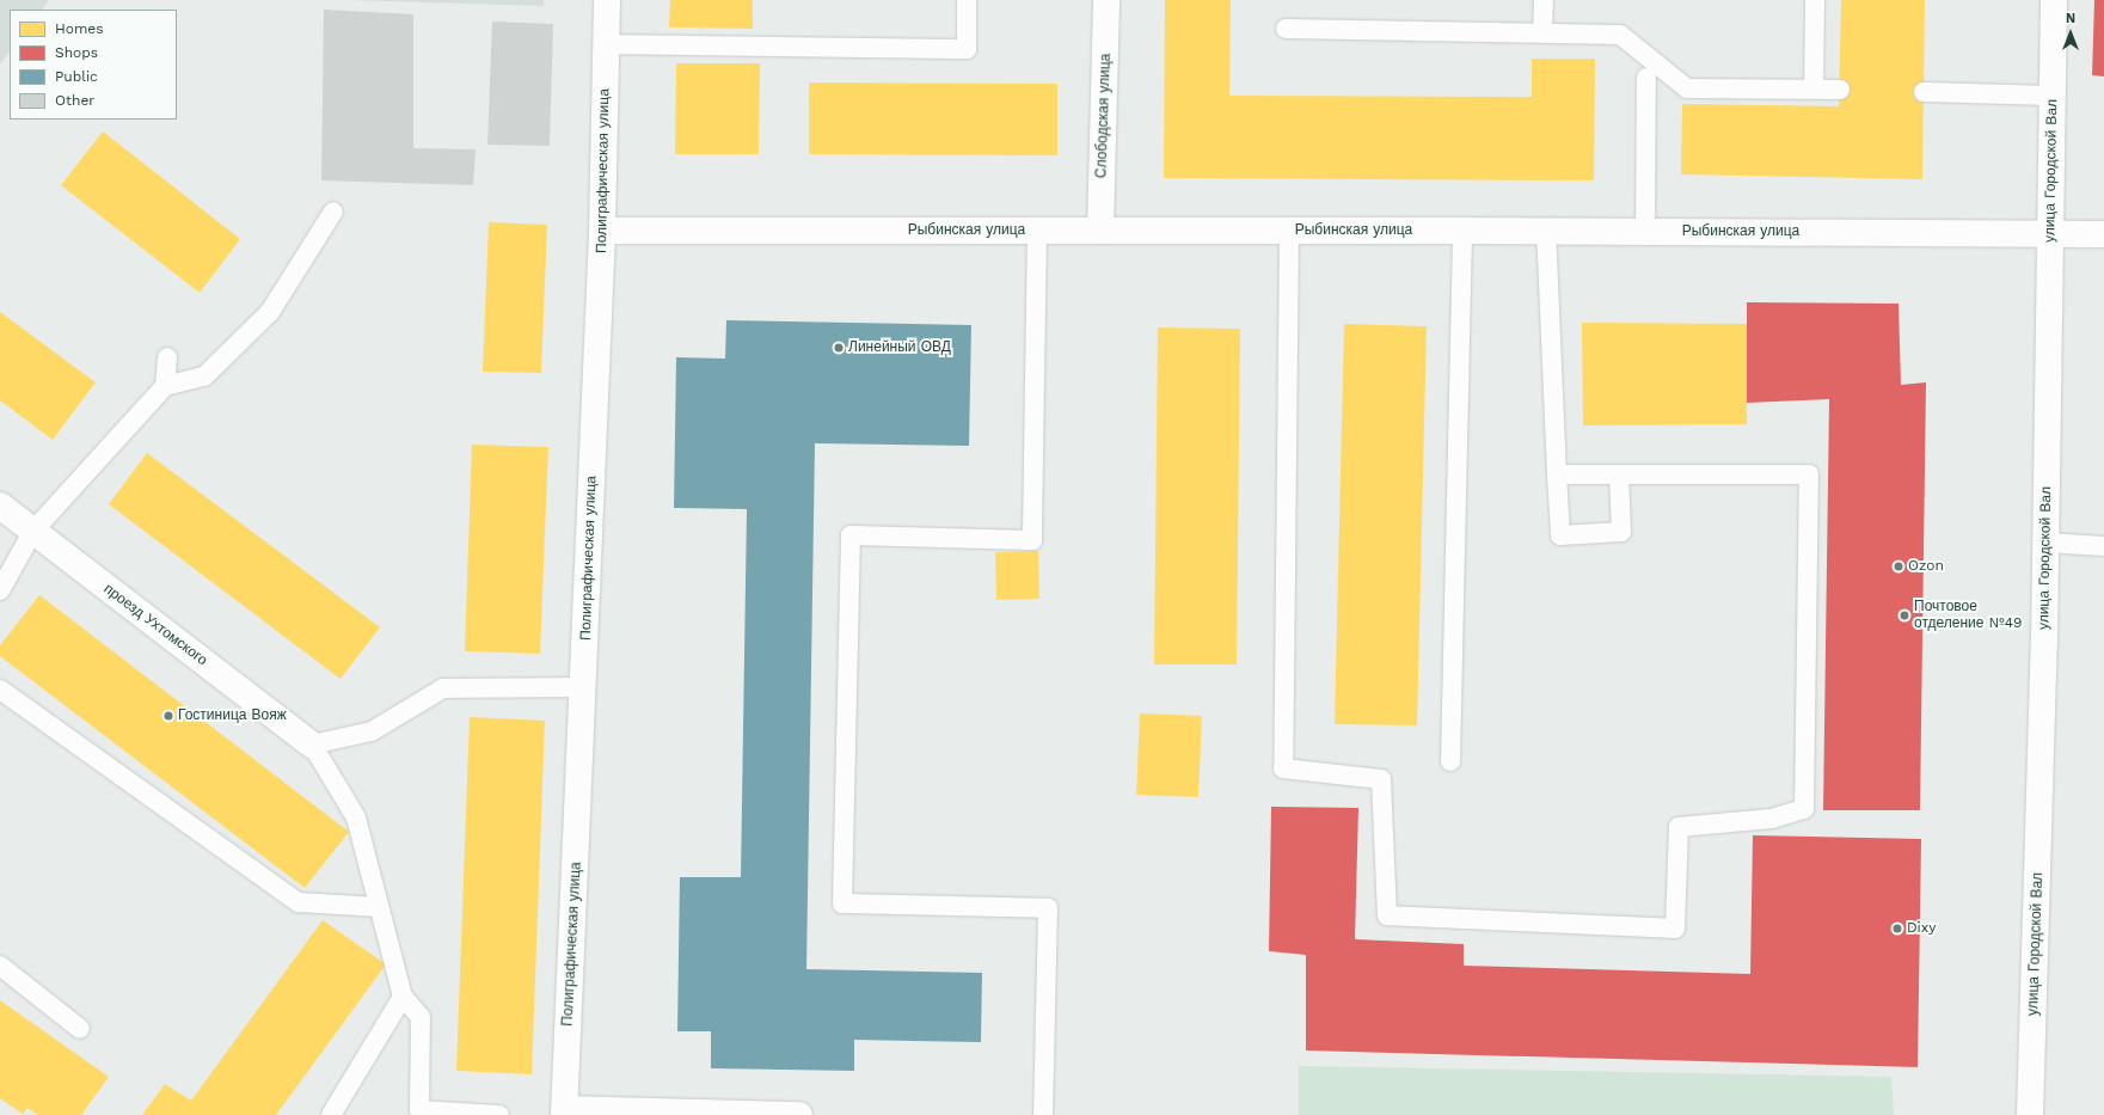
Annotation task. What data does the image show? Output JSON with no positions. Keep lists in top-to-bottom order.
{
  "streets": {
    "street": [
      "Слободская улица",
      "Полиграфическая улица",
      "улица Городской Вал",
      "Рыбинская улица",
      "проезд Ухтомского"
    ]
  },
  "crossings": [
    ["Слободская улица", "Рыбинская улица"],
    ["Полиграфическая улица", "Рыбинская улица"],
    ["улица Городской Вал", "Рыбинская улица"]
  ],
  "places": [
    "Линейный ОВД",
    "Ozon",
    "Почтовое отделение №49",
    "Гостиница Вояж",
    "Dixy"
  ],
  "legend": [
    "Homes",
    "Shops",
    "Public",
    "Other"
  ],
  "north": "top"
}
